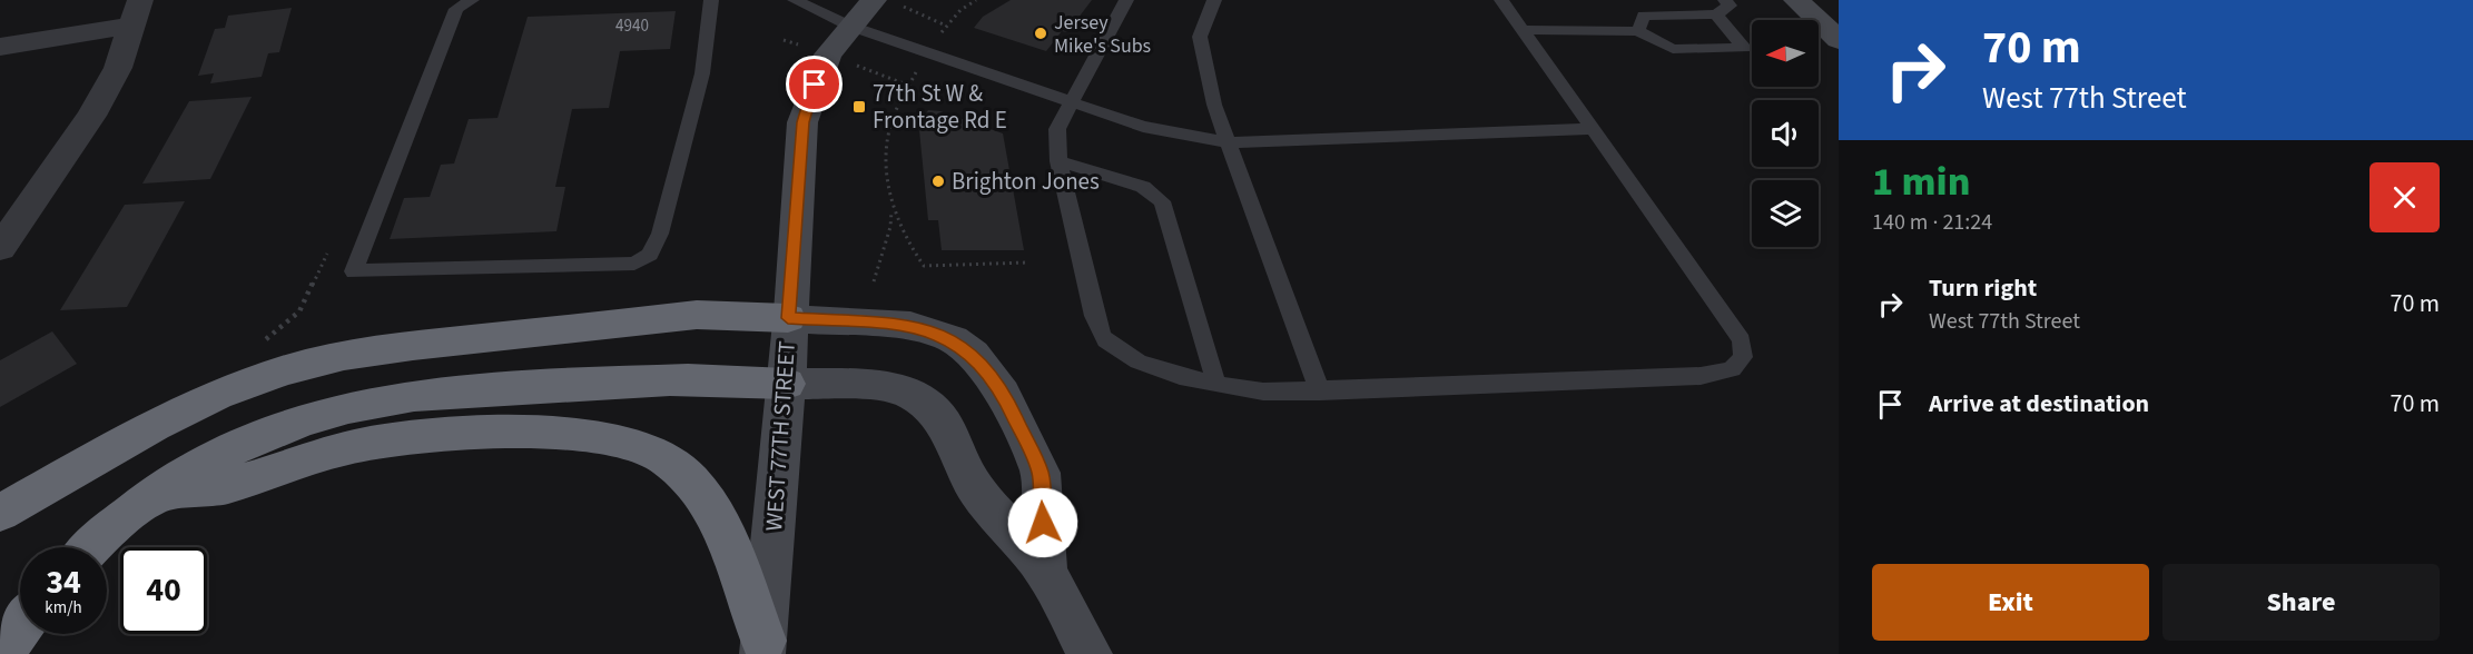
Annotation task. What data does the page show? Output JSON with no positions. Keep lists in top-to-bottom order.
{
  "streets": {
    "street": ["WEST 77TH STREET"]
  },
  "places": {
    "other": ["Jersey Mike's Subs", "Brighton Jones"],
    "transit": ["77th St W & Frontage Rd E"]
  },
  "house_numbers": ["4940"],
  "north": "left",
  "page": {
    "turn": ["70 m", "West 77th Street"],
    "heading": ["1 min", "140 m · 21:24"],
    "list": [
      {
        "name": "Turn right",
        "note": "West 77th Street",
        "value": "70 m"
      },
      {
        "name": "Arrive at destination",
        "value": "70 m"
      }
    ],
    "speed": "34 km/h",
    "limit": "40",
    "buttons": ["Exit", "Share"]
  }
}
